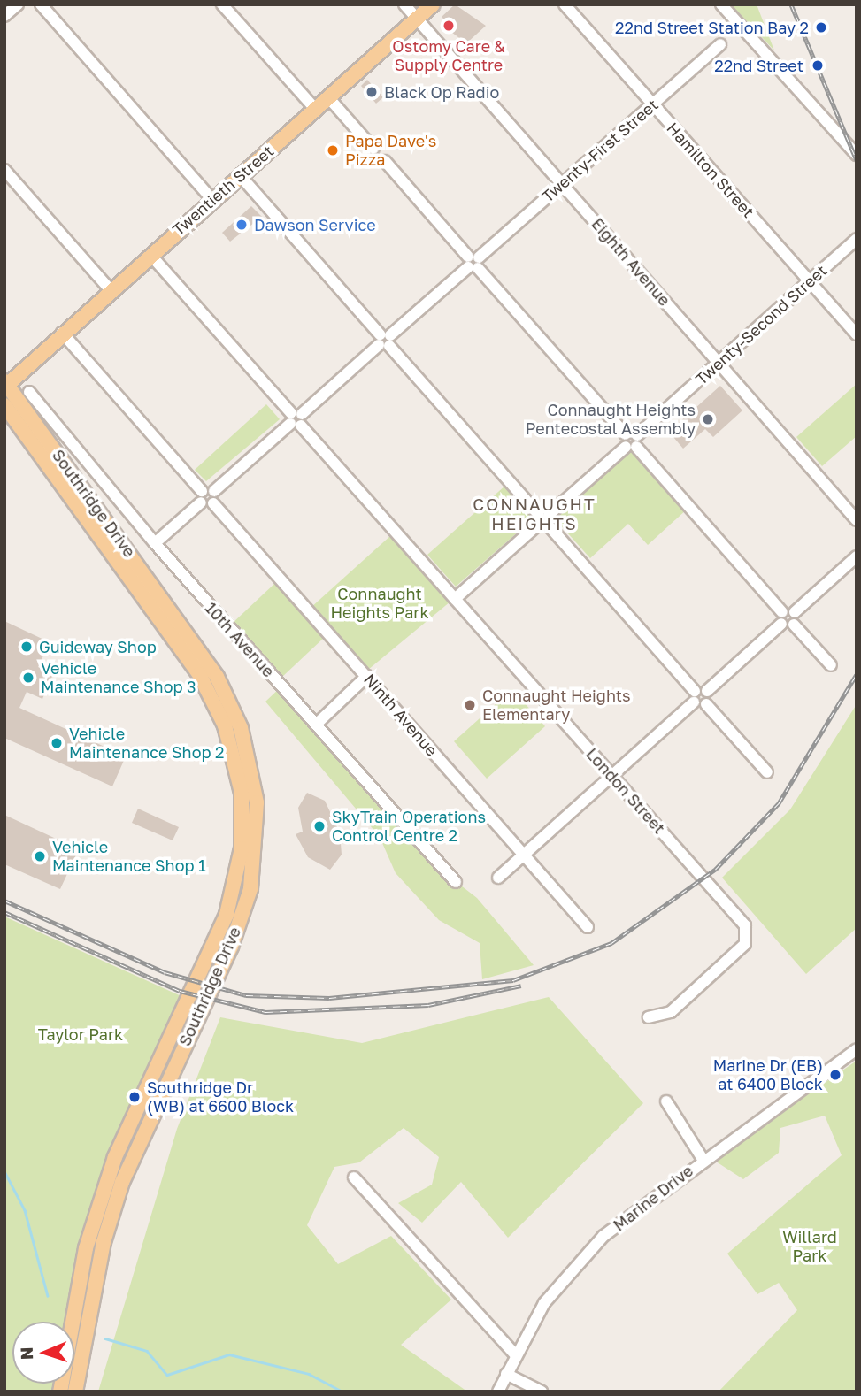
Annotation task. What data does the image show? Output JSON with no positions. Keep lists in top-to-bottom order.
{
  "streets": {
    "main road": ["Twentieth Street", "Southridge Drive"],
    "street": [
      "Twenty-First Street",
      "Hamilton Street",
      "Eighth Avenue",
      "Twenty-Second Street",
      "10th Avenue",
      "Ninth Avenue",
      "London Street",
      "Marine Drive"
    ]
  },
  "crossings": [
    ["Twenty-First Street", "Hamilton Street"],
    ["Twenty-First Street", "Eighth Avenue"],
    ["Twenty-First Street", "London Street"],
    ["Hamilton Street", "Twenty-Second Street"],
    ["Twentieth Street", "Eighth Avenue"],
    ["Twentieth Street", "Southridge Drive"],
    ["Twentieth Street", "London Street"],
    ["Eighth Avenue", "Twenty-Second Street"],
    ["Twenty-Second Street", "London Street"]
  ],
  "districts": ["CONNAUGHT HEIGHTS"],
  "parks": ["Connaught Heights Park", "Taylor Park", "Willard Park"],
  "places": [
    "Ostomy Care & Supply Centre",
    "22nd Street Station Bay 2",
    "22nd Street",
    "Black Op Radio",
    "Papa Dave's Pizza",
    "Dawson Service",
    "Connaught Heights Pentecostal Assembly",
    "Guideway Shop",
    "Vehicle Maintenance Shop 3",
    "Connaught Heights Elementary",
    "Vehicle Maintenance Shop 2",
    "SkyTrain Operations Control Centre 2",
    "Vehicle Maintenance Shop 1",
    "Marine Dr (EB) at 6400 Block",
    "Southridge Dr (WB) at 6600 Block"
  ],
  "north": "left"
}
